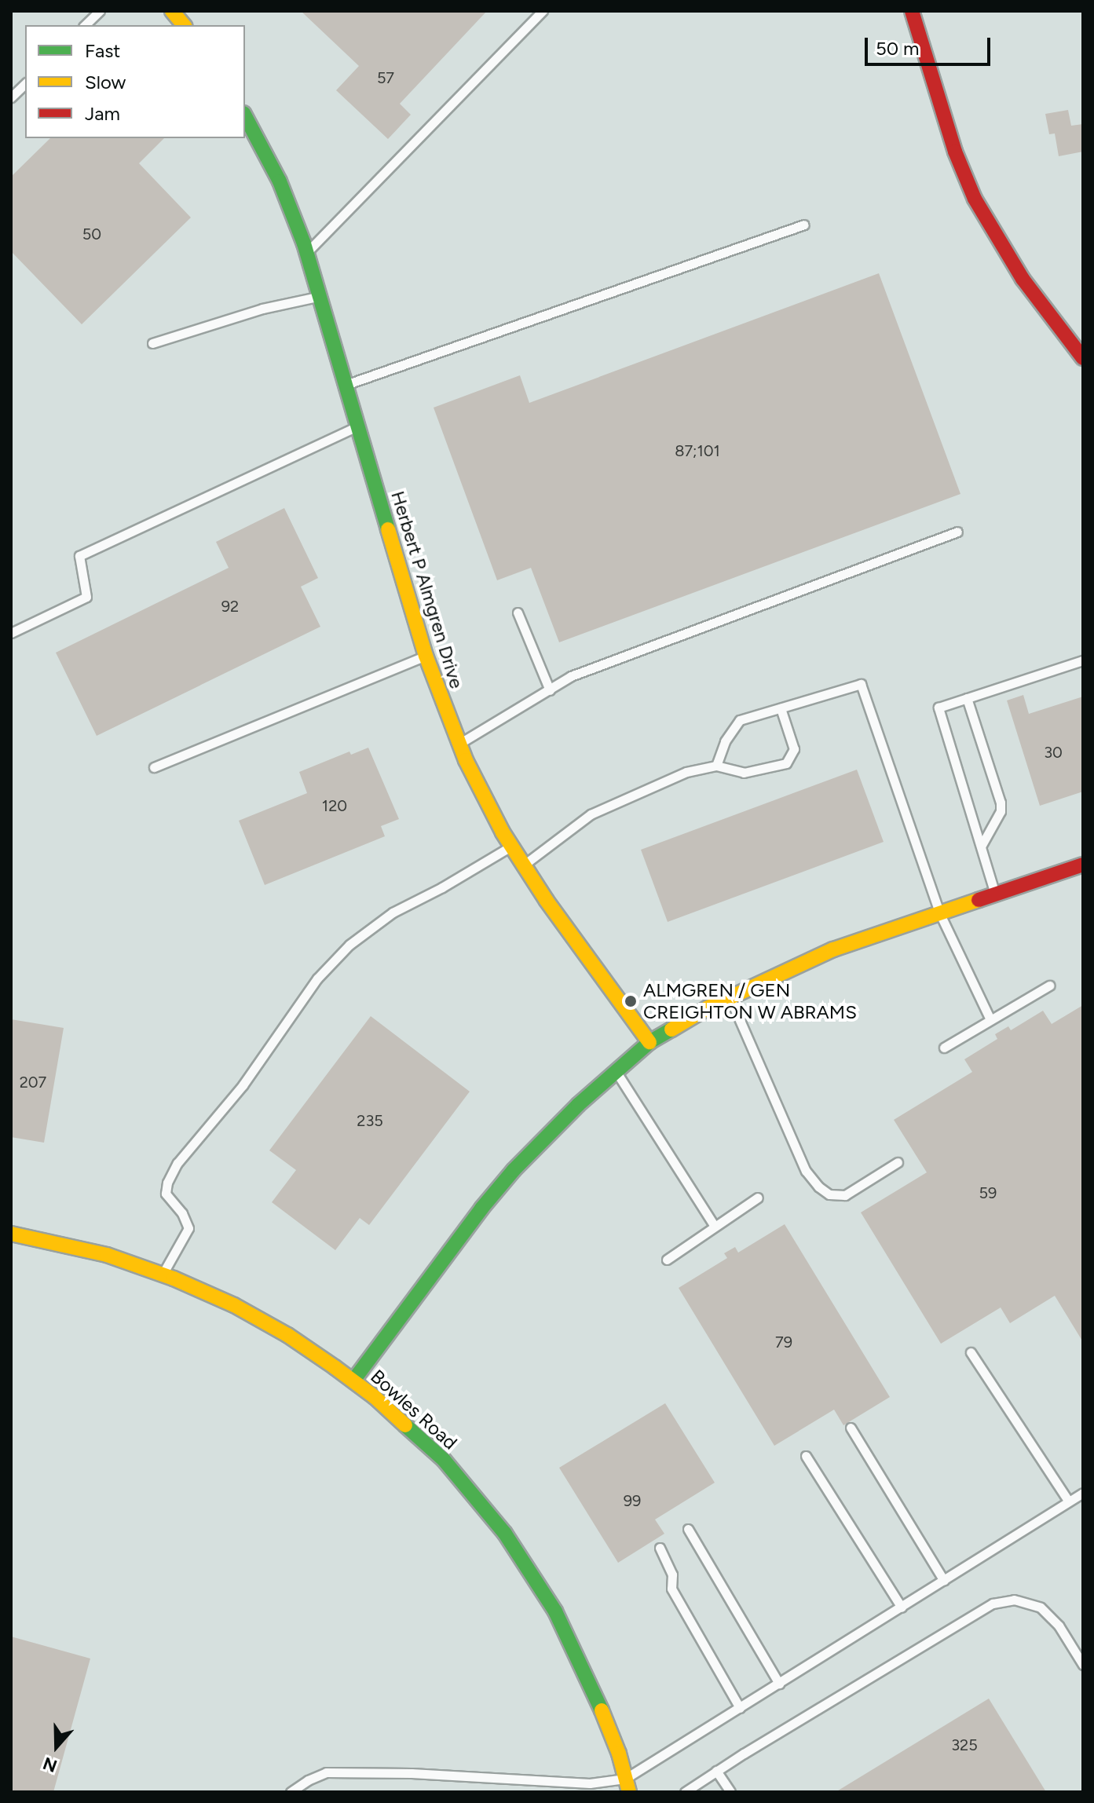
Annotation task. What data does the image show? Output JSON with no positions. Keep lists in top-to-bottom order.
{
  "streets": {
    "street": ["Herbert P Almgren Drive", "Bowles Road"]
  },
  "places": ["ALMGREN / GEN CREIGHTON W ABRAMS"],
  "house_numbers": [
    "57",
    "50",
    "87;101",
    "92",
    "30",
    "120",
    "207",
    "235",
    "59",
    "79",
    "99",
    "325"
  ],
  "legend": ["Fast", "Slow", "Jam"],
  "scale_bar": "50 m",
  "north": "bottom"
}
